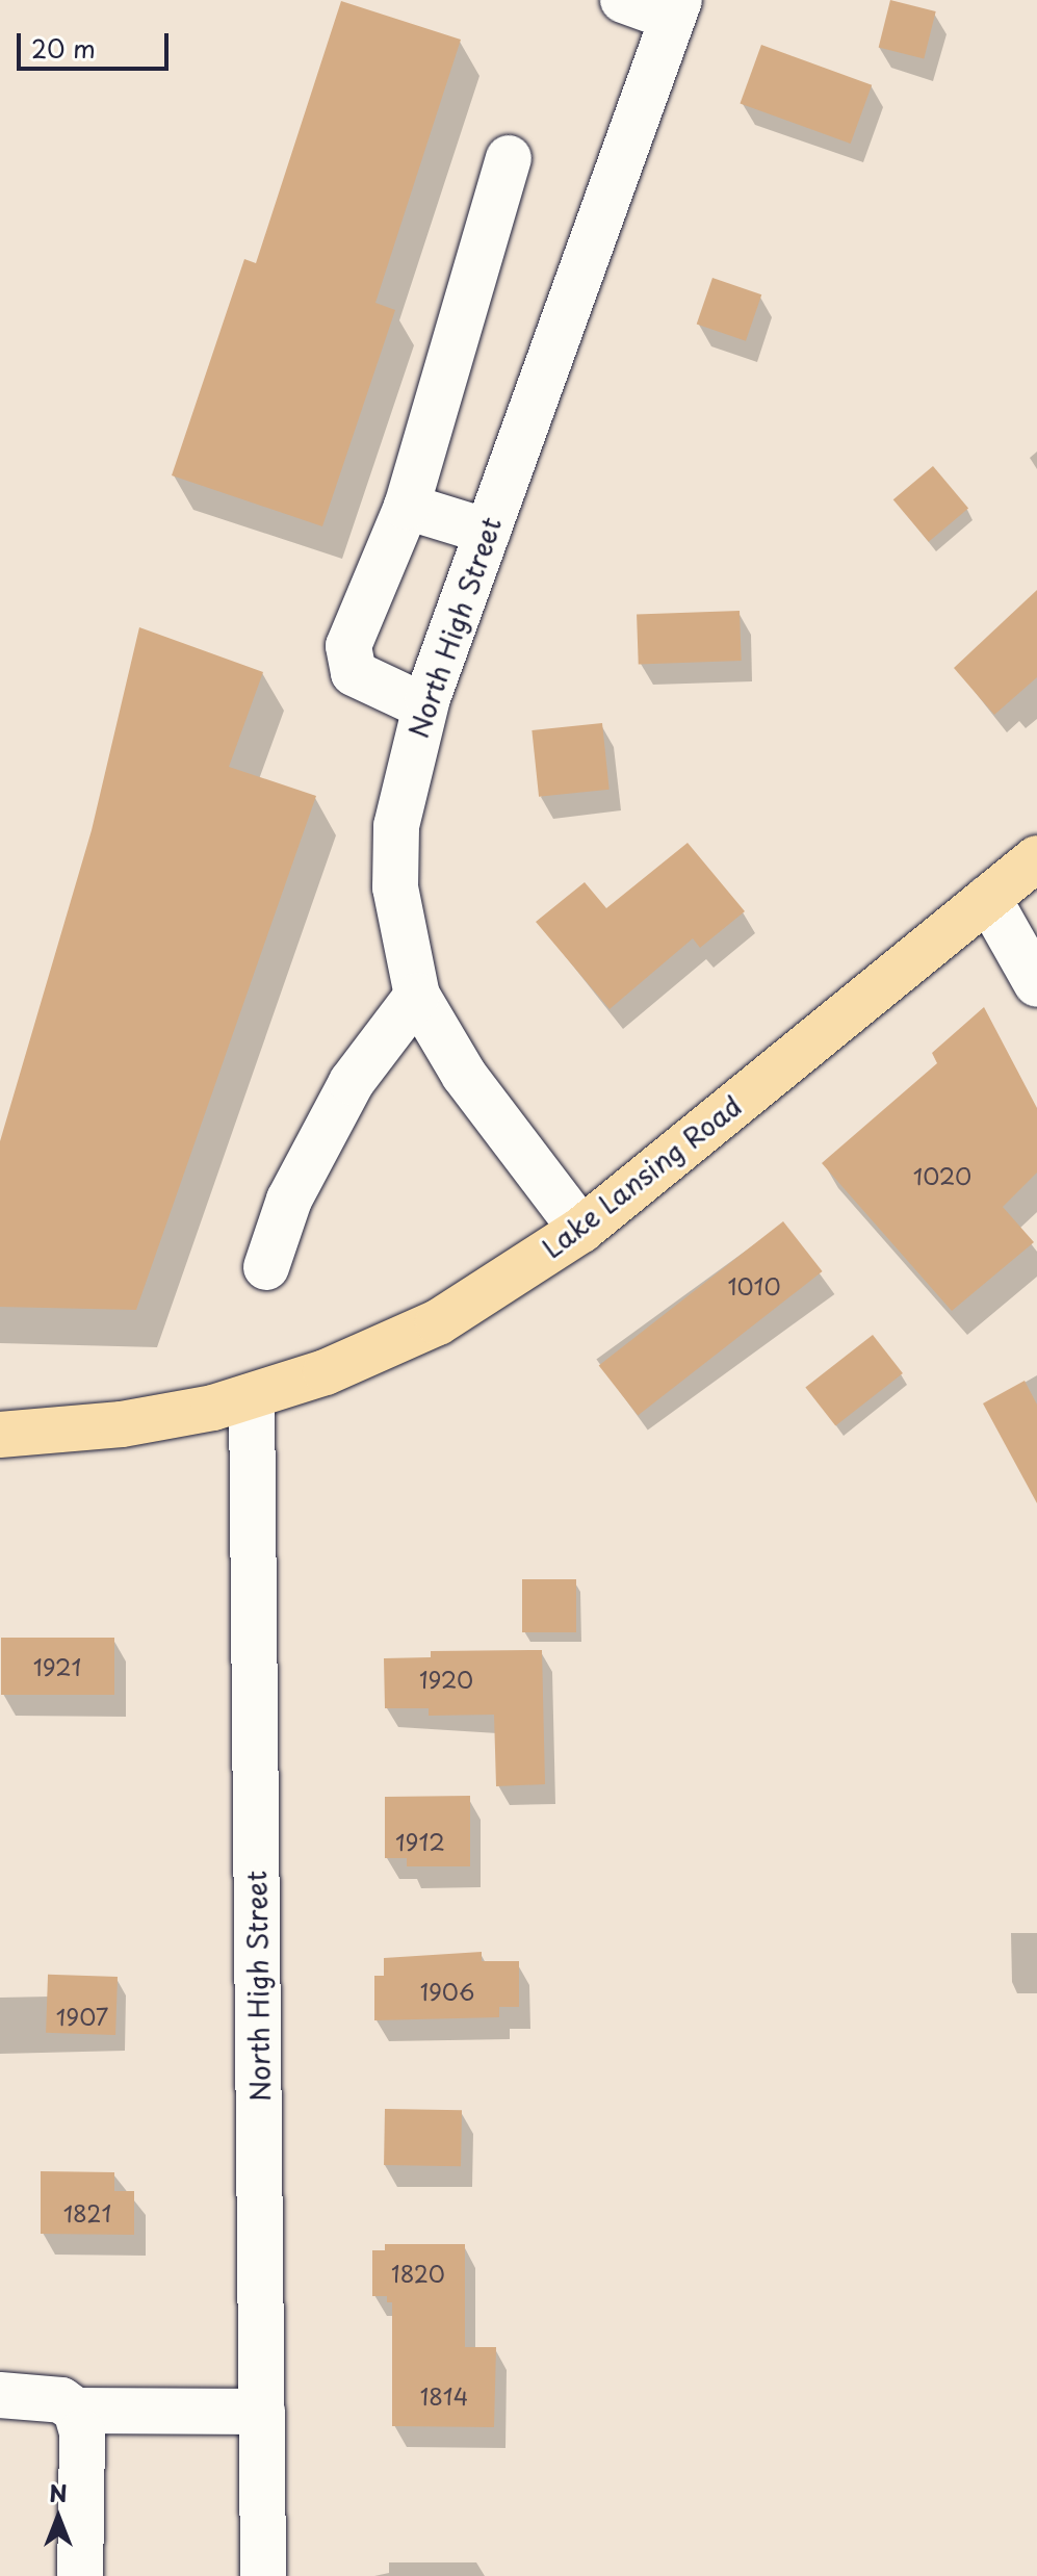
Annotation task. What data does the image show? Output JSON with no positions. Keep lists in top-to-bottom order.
{
  "streets": {
    "main road": ["Lake Lansing Road"],
    "street": ["North High Street"]
  },
  "crossings": [
    ["North High Street", "Lake Lansing Road"]
  ],
  "house_numbers": [
    "1020",
    "1010",
    "1921",
    "1920",
    "1912",
    "1906",
    "1907",
    "1821",
    "1820",
    "1814"
  ],
  "scale_bar": "20 m",
  "north": "top"
}
